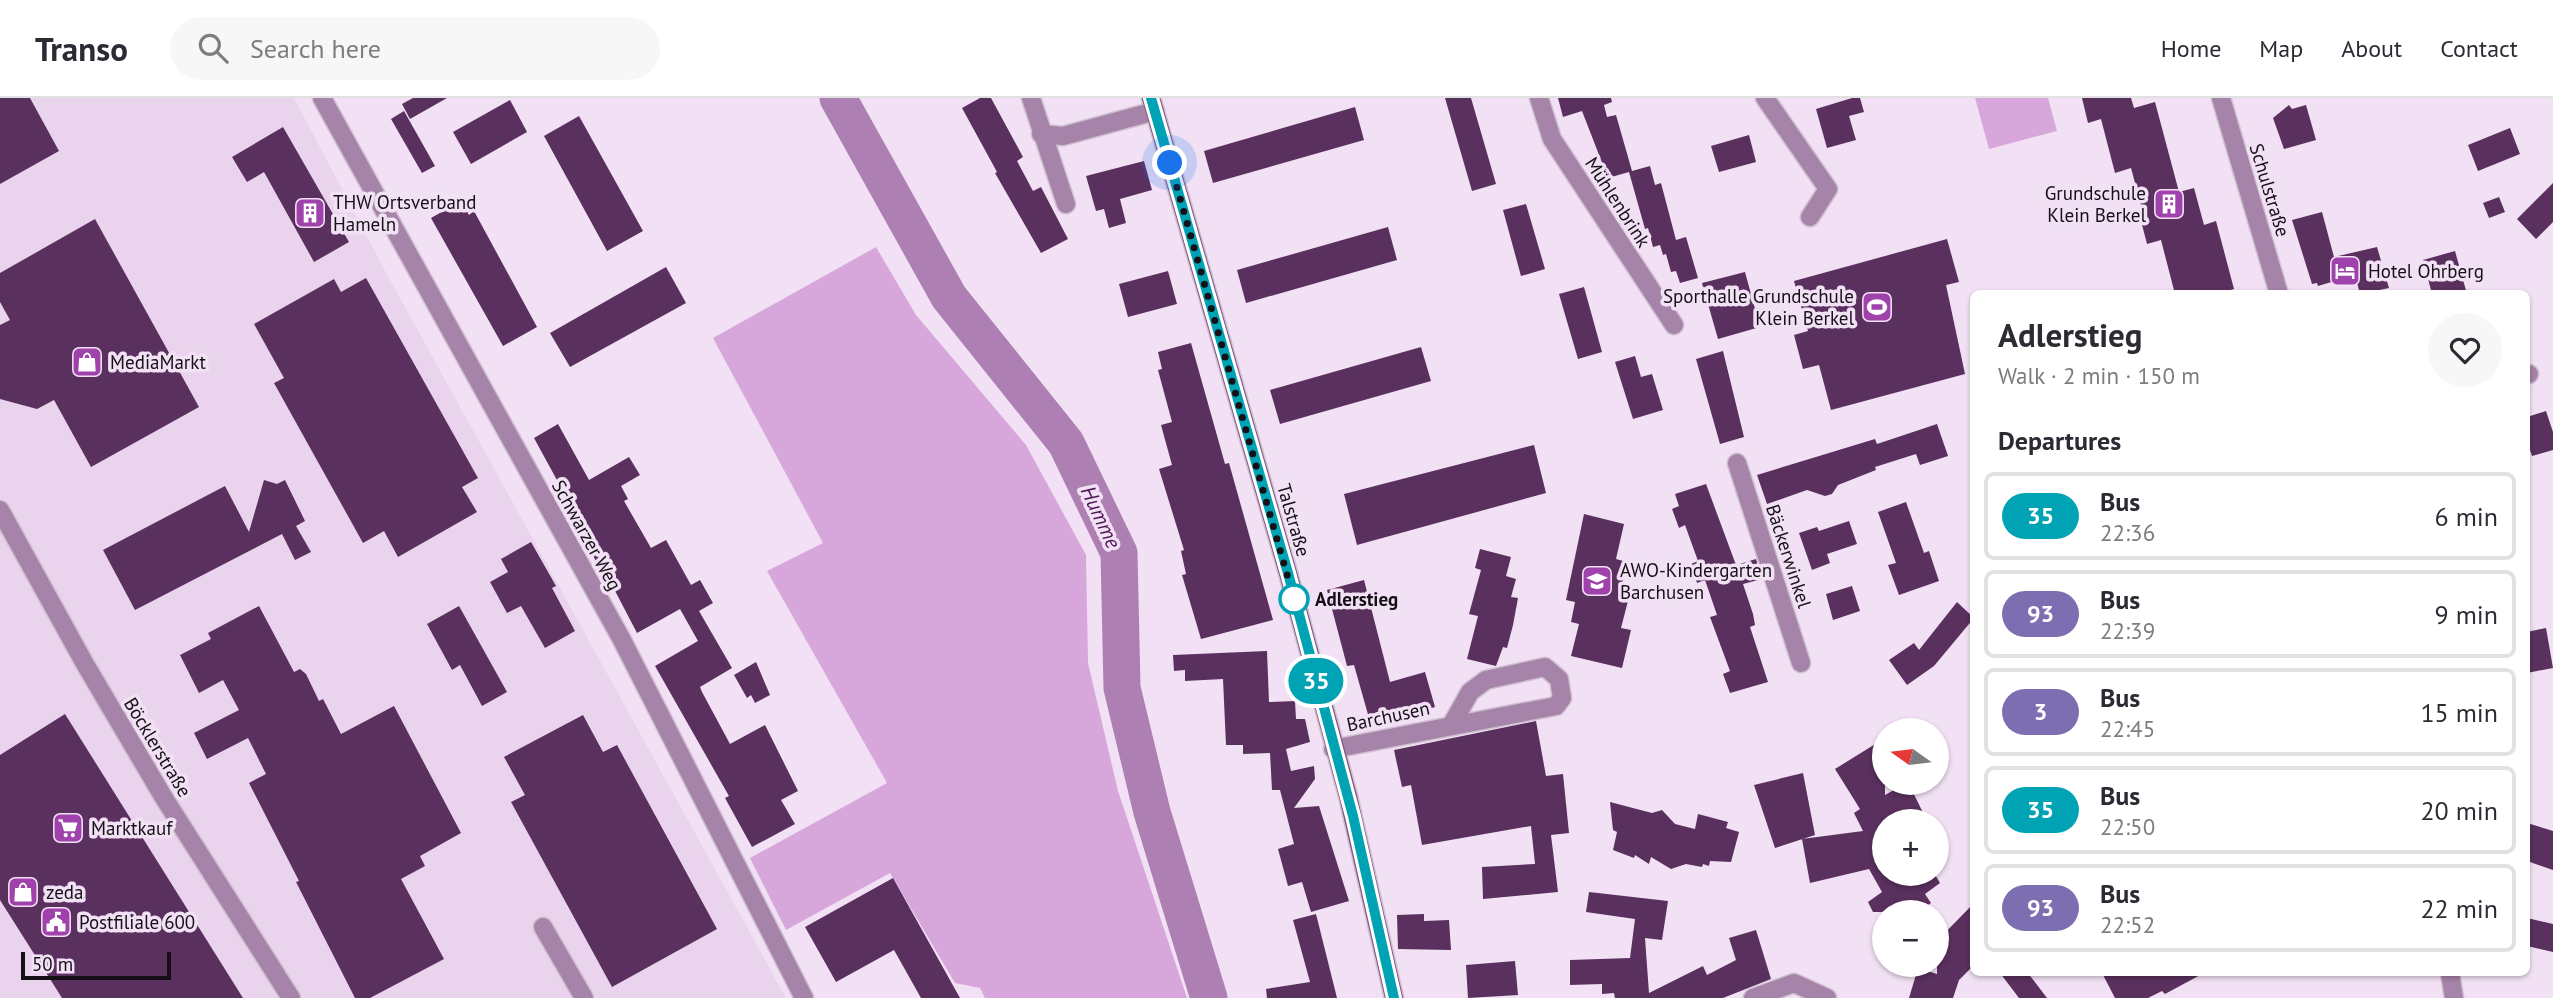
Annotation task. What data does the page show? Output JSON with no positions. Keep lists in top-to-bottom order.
{
  "streets": {
    "street": [
      "Schulstraße",
      "Mühlenbrink",
      "Talstraße",
      "Schwarzer Weg",
      "Bäckerwinkel",
      "Barchusen",
      "Böcklerstraße"
    ]
  },
  "crossings": [
    ["Talstraße", "Barchusen"]
  ],
  "water": ["Humme"],
  "places": {
    "building": ["Grundschule Klein Berkel", "THW Ortsverband Hameln"],
    "hotel": ["Hotel Ohrberg"],
    "sports": ["Sporthalle Grundschule Klein Berkel"],
    "shop": ["MediaMarkt", "zeda"],
    "school or university": ["AWO-Kindergarten Barchusen"],
    "other": ["Adlerstieg"],
    "supermarket": ["Marktkauf"],
    "public building": ["Postfiliale 600"]
  },
  "lines": ["bus line 35"],
  "scale_bar": "50 m",
  "north": "left",
  "page": {
    "header": "Transo",
    "search": "Search here",
    "nav": [
      "Home",
      "Map",
      "About",
      "Contact"
    ],
    "on_map": "35",
    "heading": [
      ["Adlerstieg", "Walk · 2 min · 150 m"],
      "Departures"
    ],
    "list": [
      {
        "mark": "35",
        "name": "Bus",
        "note": "22:36",
        "value": "6 min"
      },
      {
        "mark": "93",
        "name": "Bus",
        "note": "22:39",
        "value": "9 min"
      },
      {
        "mark": "3",
        "name": "Bus",
        "note": "22:45",
        "value": "15 min"
      },
      {
        "mark": "35",
        "name": "Bus",
        "note": "22:50",
        "value": "20 min"
      },
      {
        "mark": "93",
        "name": "Bus",
        "note": "22:52",
        "value": "22 min"
      }
    ],
    "map_buttons": ["+", "−"],
    "scale": "50 m"
  }
}
